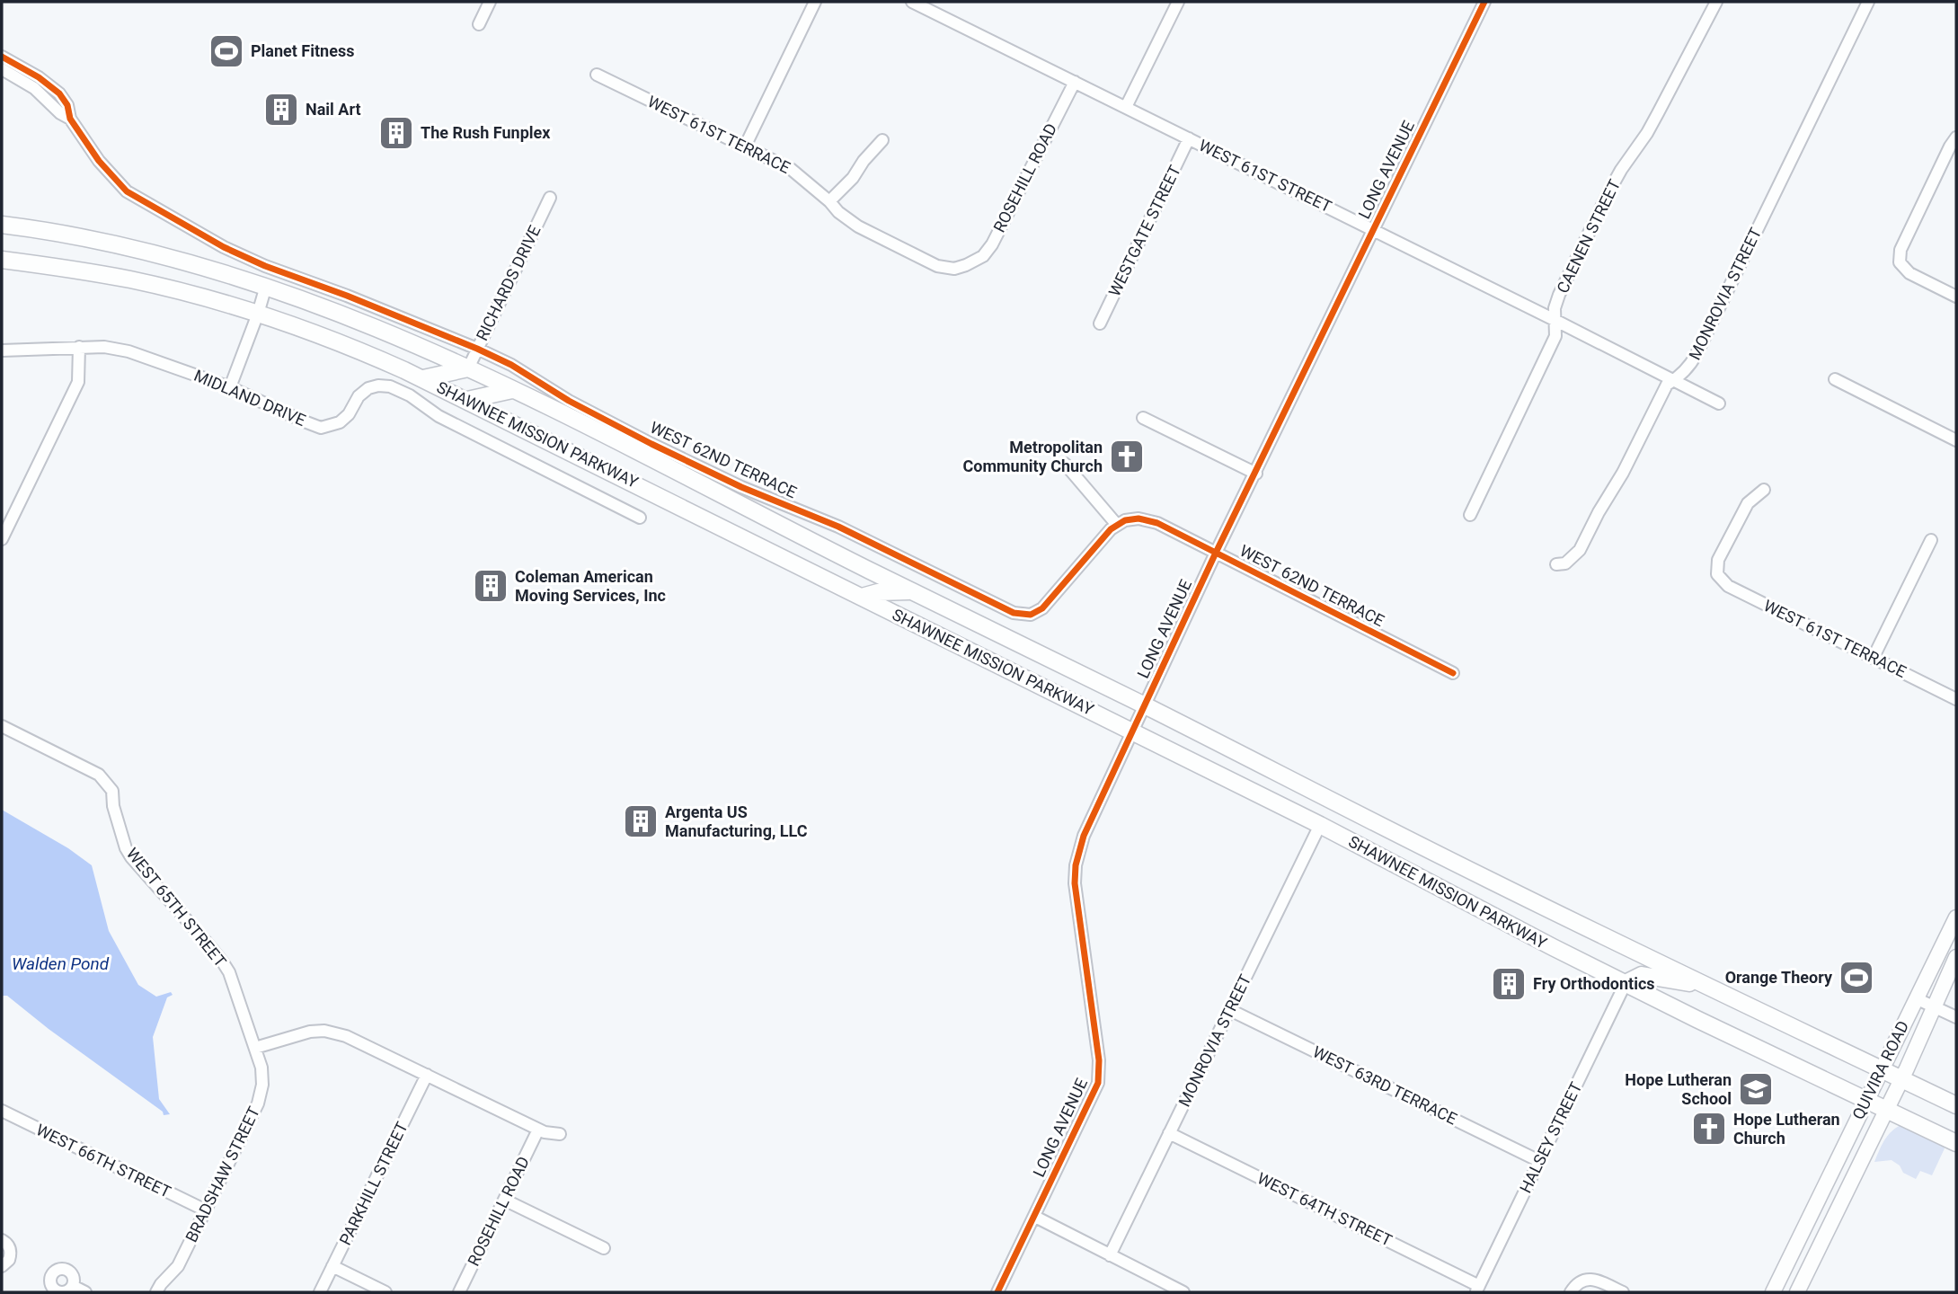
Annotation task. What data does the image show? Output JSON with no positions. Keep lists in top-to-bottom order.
{
  "streets": {
    "highway": ["SHAWNEE MISSION PARKWAY"],
    "main road": ["QUIVIRA ROAD"],
    "street": [
      "WEST 61ST TERRACE",
      "LONG AVENUE",
      "WEST 61ST STREET",
      "ROSEHILL ROAD",
      "WESTGATE STREET",
      "CAENEN STREET",
      "RICHARDS DRIVE",
      "MONROVIA STREET",
      "MIDLAND DRIVE",
      "WEST 62ND TERRACE",
      "WEST 65TH STREET",
      "WEST 63RD TERRACE",
      "HALSEY STREET",
      "WEST 66TH STREET",
      "BRADSHAW STREET",
      "PARKHILL STREET",
      "WEST 64TH STREET"
    ]
  },
  "crossings": [
    ["WEST 61ST TERRACE", "ROSEHILL ROAD"],
    ["LONG AVENUE", "WEST 61ST STREET"],
    ["LONG AVENUE", "SHAWNEE MISSION PARKWAY"],
    ["LONG AVENUE", "WEST 62ND TERRACE"],
    ["WEST 61ST STREET", "ROSEHILL ROAD"],
    ["WEST 61ST STREET", "WESTGATE STREET"],
    ["WEST 61ST STREET", "CAENEN STREET"],
    ["WEST 61ST STREET", "MONROVIA STREET"],
    ["RICHARDS DRIVE", "SHAWNEE MISSION PARKWAY"],
    ["RICHARDS DRIVE", "WEST 62ND TERRACE"],
    ["MONROVIA STREET", "SHAWNEE MISSION PARKWAY"],
    ["MONROVIA STREET", "WEST 63RD TERRACE"],
    ["MONROVIA STREET", "WEST 64TH STREET"],
    ["SHAWNEE MISSION PARKWAY", "QUIVIRA ROAD"],
    ["SHAWNEE MISSION PARKWAY", "HALSEY STREET"],
    ["WEST 65TH STREET", "BRADSHAW STREET"],
    ["WEST 63RD TERRACE", "HALSEY STREET"],
    ["HALSEY STREET", "WEST 64TH STREET"],
    ["WEST 66TH STREET", "BRADSHAW STREET"]
  ],
  "water": ["Walden Pond"],
  "places": {
    "sports": ["Planet Fitness", "Orange Theory"],
    "building": [
      "Nail Art",
      "The Rush Funplex",
      "Coleman American Moving Services, Inc",
      "Argenta US Manufacturing, LLC",
      "Fry Orthodontics"
    ],
    "church": ["Metropolitan Community Church", "Hope Lutheran Church"],
    "school or university": ["Hope Lutheran School"]
  }
}
